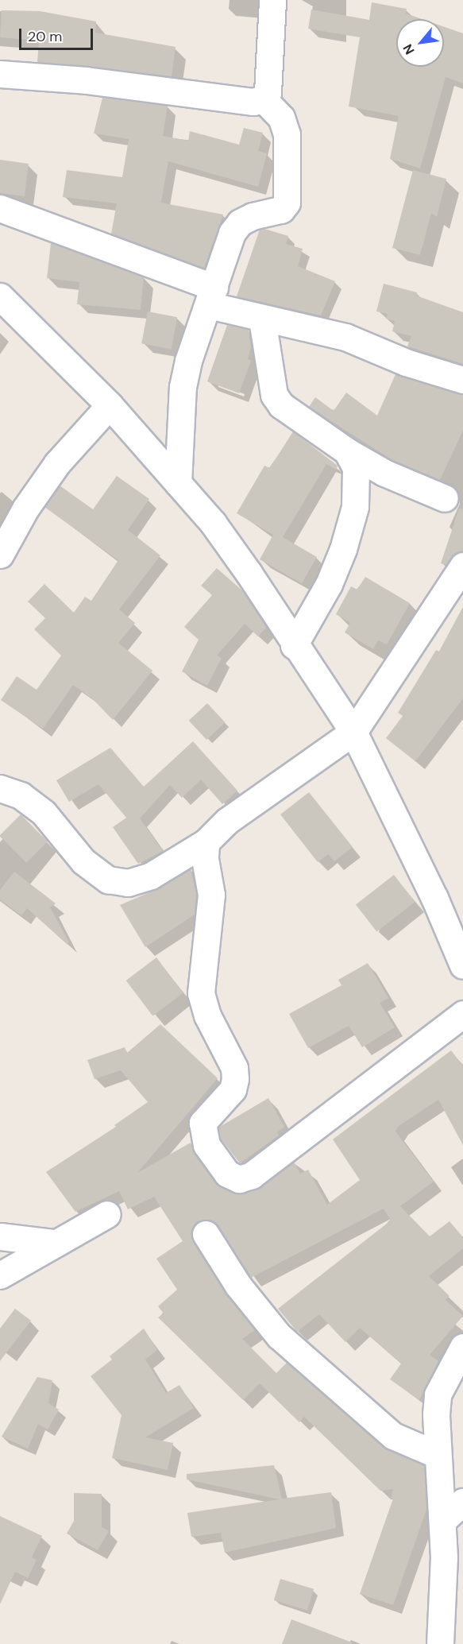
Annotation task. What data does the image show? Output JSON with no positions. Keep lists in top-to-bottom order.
{
  "scale_bar": "20 m",
  "north": "bottom left"
}
